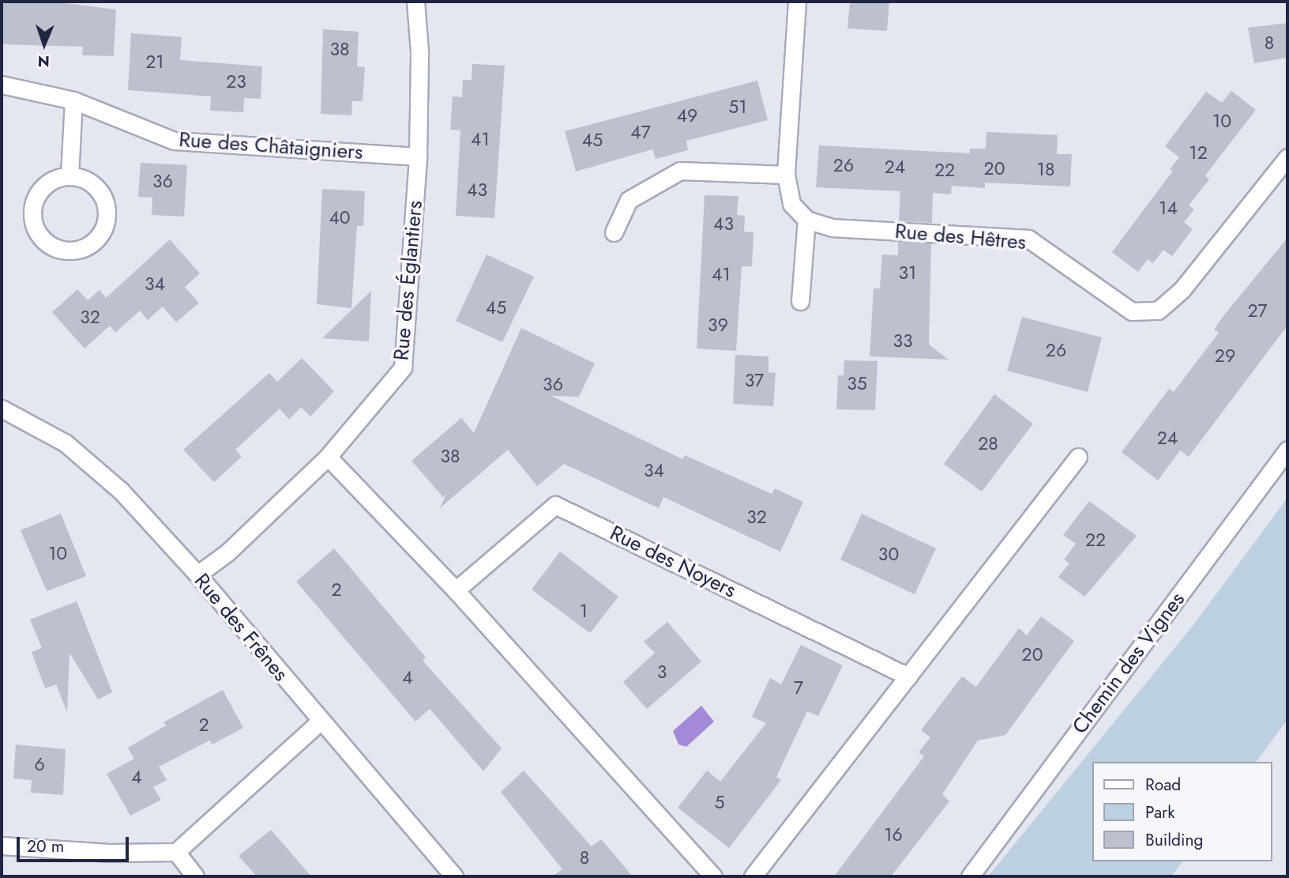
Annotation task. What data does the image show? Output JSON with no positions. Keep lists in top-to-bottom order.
{
  "streets": {
    "street": [
      "Rue des Châtaigniers",
      "Rue des Hêtres",
      "Rue des Églantiers",
      "Rue des Noyers",
      "Rue des Frênes",
      "Chemin des Vignes"
    ]
  },
  "crossings": [
    ["Rue des Châtaigniers", "Rue des Églantiers"],
    ["Rue des Églantiers", "Rue des Frênes"]
  ],
  "house_numbers": [
    "8",
    "38",
    "21",
    "23",
    "51",
    "49",
    "10",
    "47",
    "41",
    "45",
    "12",
    "26",
    "24",
    "20",
    "18",
    "22",
    "36",
    "43",
    "14",
    "40",
    "43",
    "31",
    "41",
    "34",
    "45",
    "27",
    "32",
    "39",
    "33",
    "26",
    "29",
    "37",
    "35",
    "36",
    "24",
    "28",
    "38",
    "34",
    "32",
    "22",
    "10",
    "30",
    "2",
    "1",
    "20",
    "3",
    "4",
    "7",
    "2",
    "6",
    "4",
    "5",
    "16",
    "8"
  ],
  "legend": ["Road", "Park", "Building"],
  "scale_bar": "20 m",
  "north": "bottom"
}
